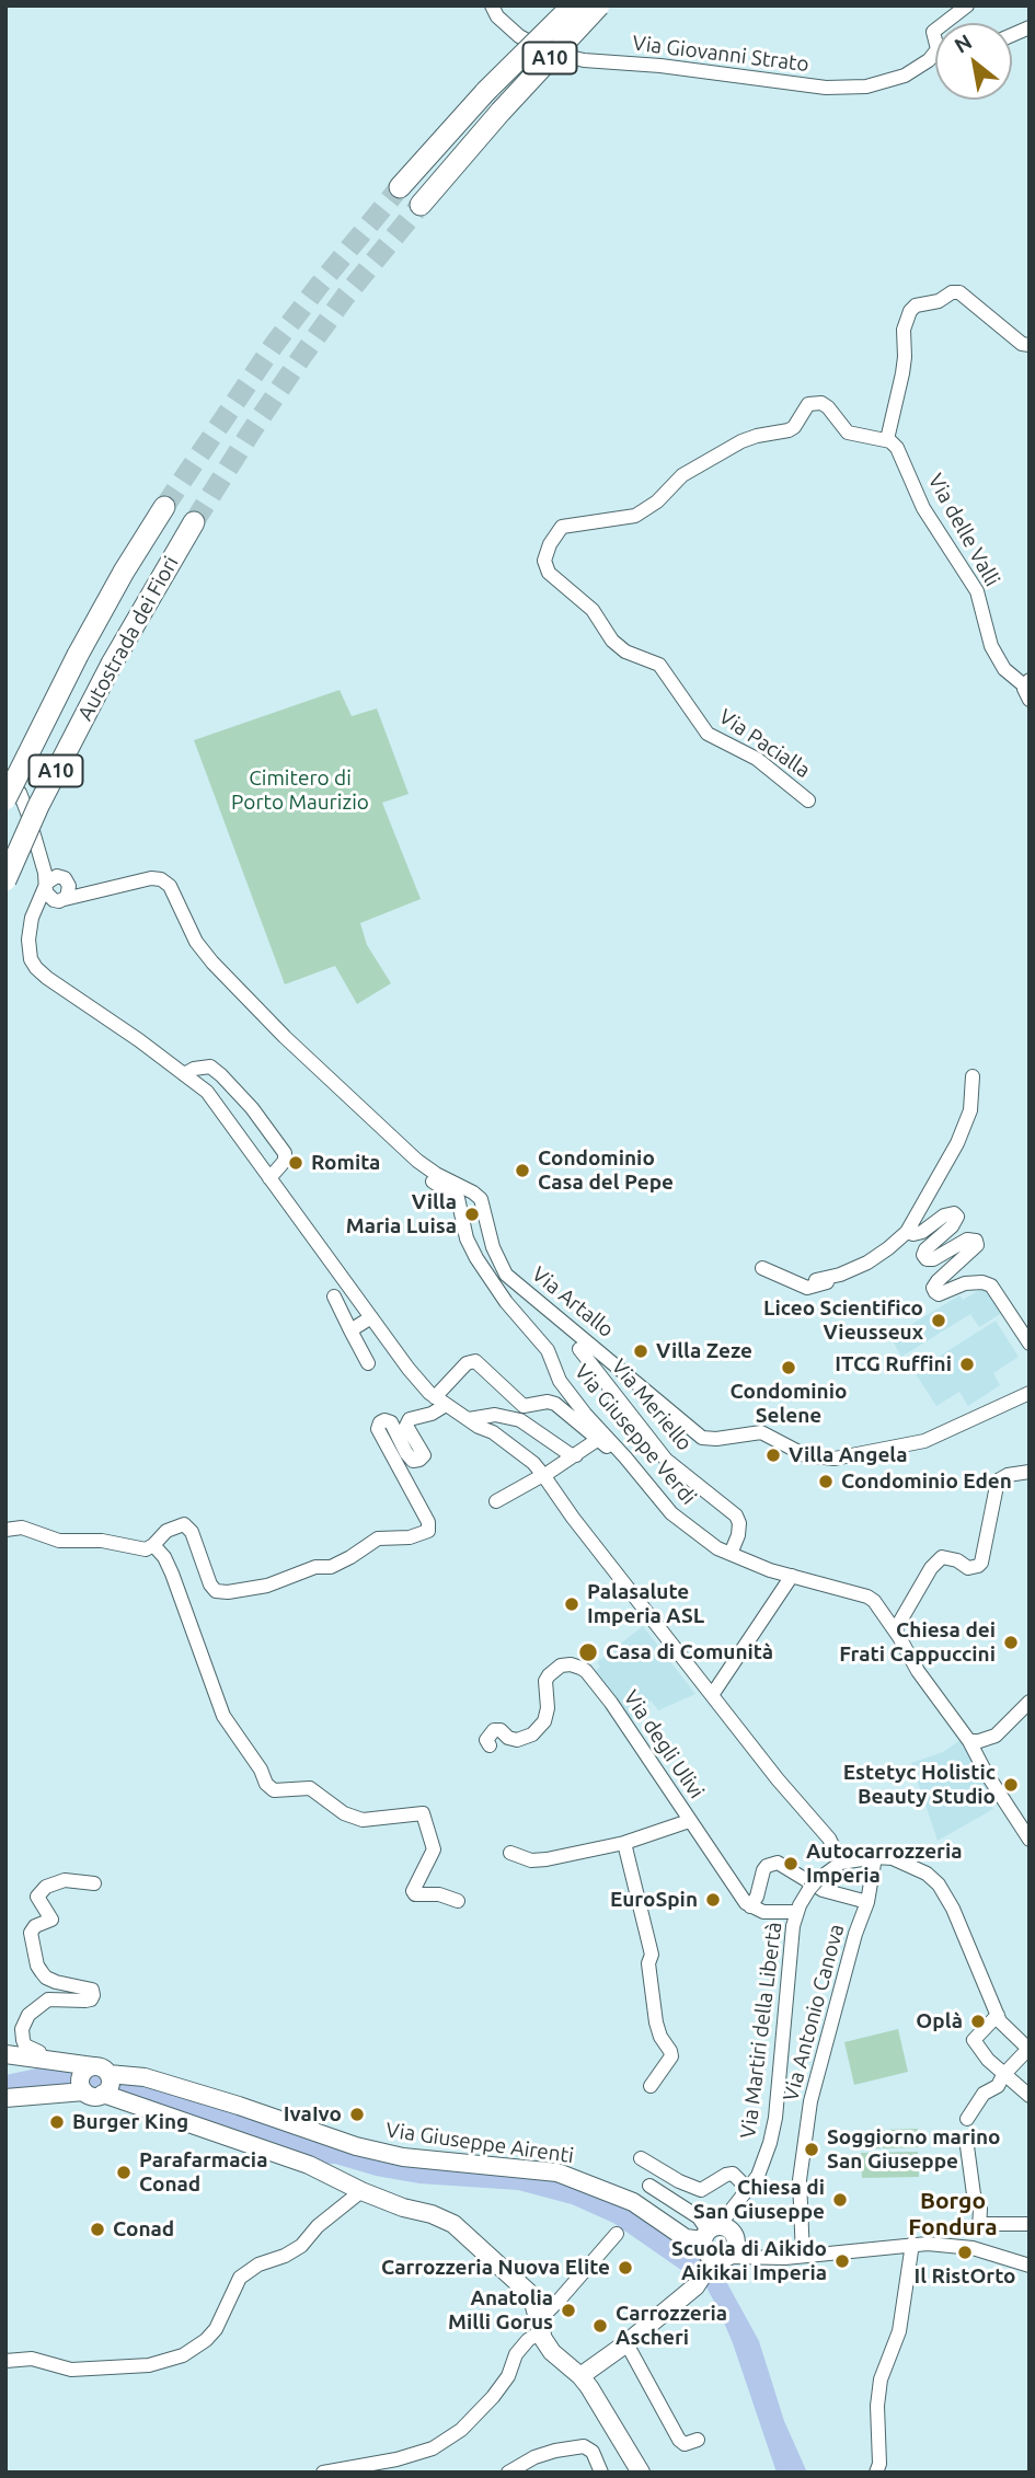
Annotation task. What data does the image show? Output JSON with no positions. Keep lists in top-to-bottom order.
{
  "streets": {
    "highway": ["A10", "Autostrada dei Fiori"],
    "main road": ["Via Giuseppe Airenti"],
    "street": [
      "Via Giovanni Strato",
      "Via delle Valli",
      "Via Pacialla",
      "Via Artallo",
      "Via Meriello",
      "Via Giuseppe Verdi",
      "Via degli Ulivi",
      "Via Antonio Canova",
      "Via Martiri della Libertà"
    ]
  },
  "crossings": [
    ["Via delle Valli", "Via Pacialla"],
    ["Via Artallo", "Via Giuseppe Verdi"],
    ["Via Meriello", "Via Giuseppe Verdi"],
    ["Via Antonio Canova", "Via Martiri della Libertà"],
    ["Via Martiri della Libertà", "Via Giuseppe Airenti"]
  ],
  "districts": ["Borgo Fondura"],
  "parks": ["Cimitero di Porto Maurizio"],
  "places": [
    "Romita",
    "Condominio Casa del Pepe",
    "Villa Maria Luisa",
    "Liceo Scientifico Vieusseux",
    "Villa Zeze",
    "ITCG Ruffini",
    "Condominio Selene",
    "Villa Angela",
    "Condominio Eden",
    "Palasalute Imperia ASL",
    "Chiesa dei Frati Cappuccini",
    "Casa di Comunità",
    "Estetyc Holistic Beauty Studio",
    "Autocarrozzeria Imperia",
    "EuroSpin",
    "Oplà",
    "IvaIvo",
    "Burger King",
    "Soggiorno marino San Giuseppe",
    "Parafarmacia Conad",
    "Chiesa di San Giuseppe",
    "Conad",
    "Il RistOrto",
    "Scuola di Aikido Aikikai Imperia",
    "Carrozzeria Nuova Elite",
    "Anatolia Milli Gorus",
    "Carrozzeria Ascheri"
  ],
  "north": "top left"
}
